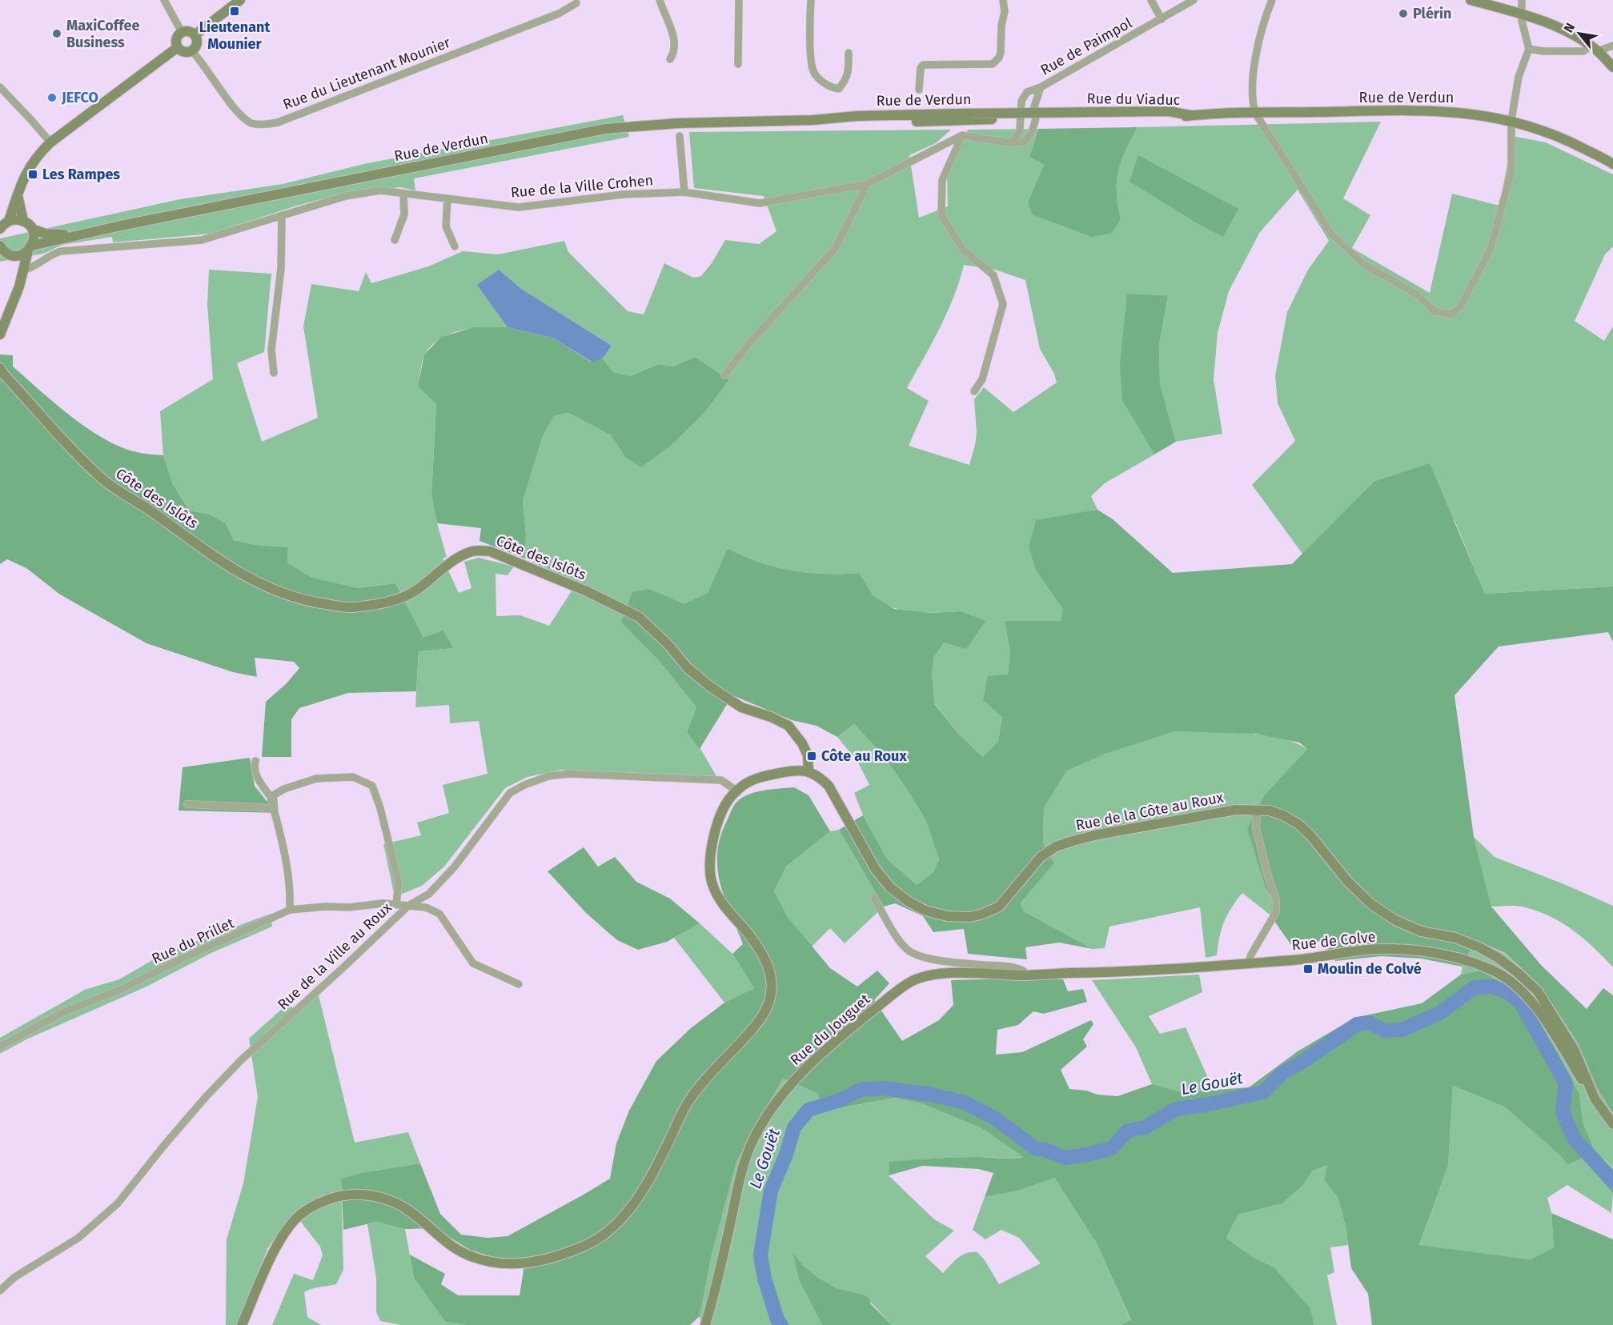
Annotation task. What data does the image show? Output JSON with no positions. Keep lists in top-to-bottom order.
{
  "streets": {
    "main road": [
      "Rue de Verdun",
      "Rue du Viaduc",
      "Côte des Islôts",
      "Rue de la Côte au Roux",
      "Rue de Colve",
      "Rue du Jouguet"
    ],
    "street": [
      "Rue de Paimpol",
      "Rue du Lieutenant Mounier",
      "Rue de la Ville Crohen",
      "Rue du Prillet",
      "Rue de la Ville au Roux"
    ]
  },
  "crossings": [
    ["Rue de Paimpol", "Rue de Verdun"],
    ["Rue de Paimpol", "Rue du Viaduc"],
    ["Rue de Verdun", "Rue du Viaduc"],
    ["Côte des Islôts", "Rue de la Côte au Roux"],
    ["Rue de la Côte au Roux", "Rue de Colve"],
    ["Rue du Prillet", "Rue de la Ville au Roux"],
    ["Rue de Colve", "Rue du Jouguet"]
  ],
  "water": ["Le Gouët"],
  "places": {
    "transit": [
      "Lieutenant Mounier",
      "Les Rampes",
      "Côte au Roux",
      "Moulin de Colvé"
    ],
    "other": ["Plérin", "MaxiCoffee Business", "JEFCO"]
  },
  "north": "top left"
}
